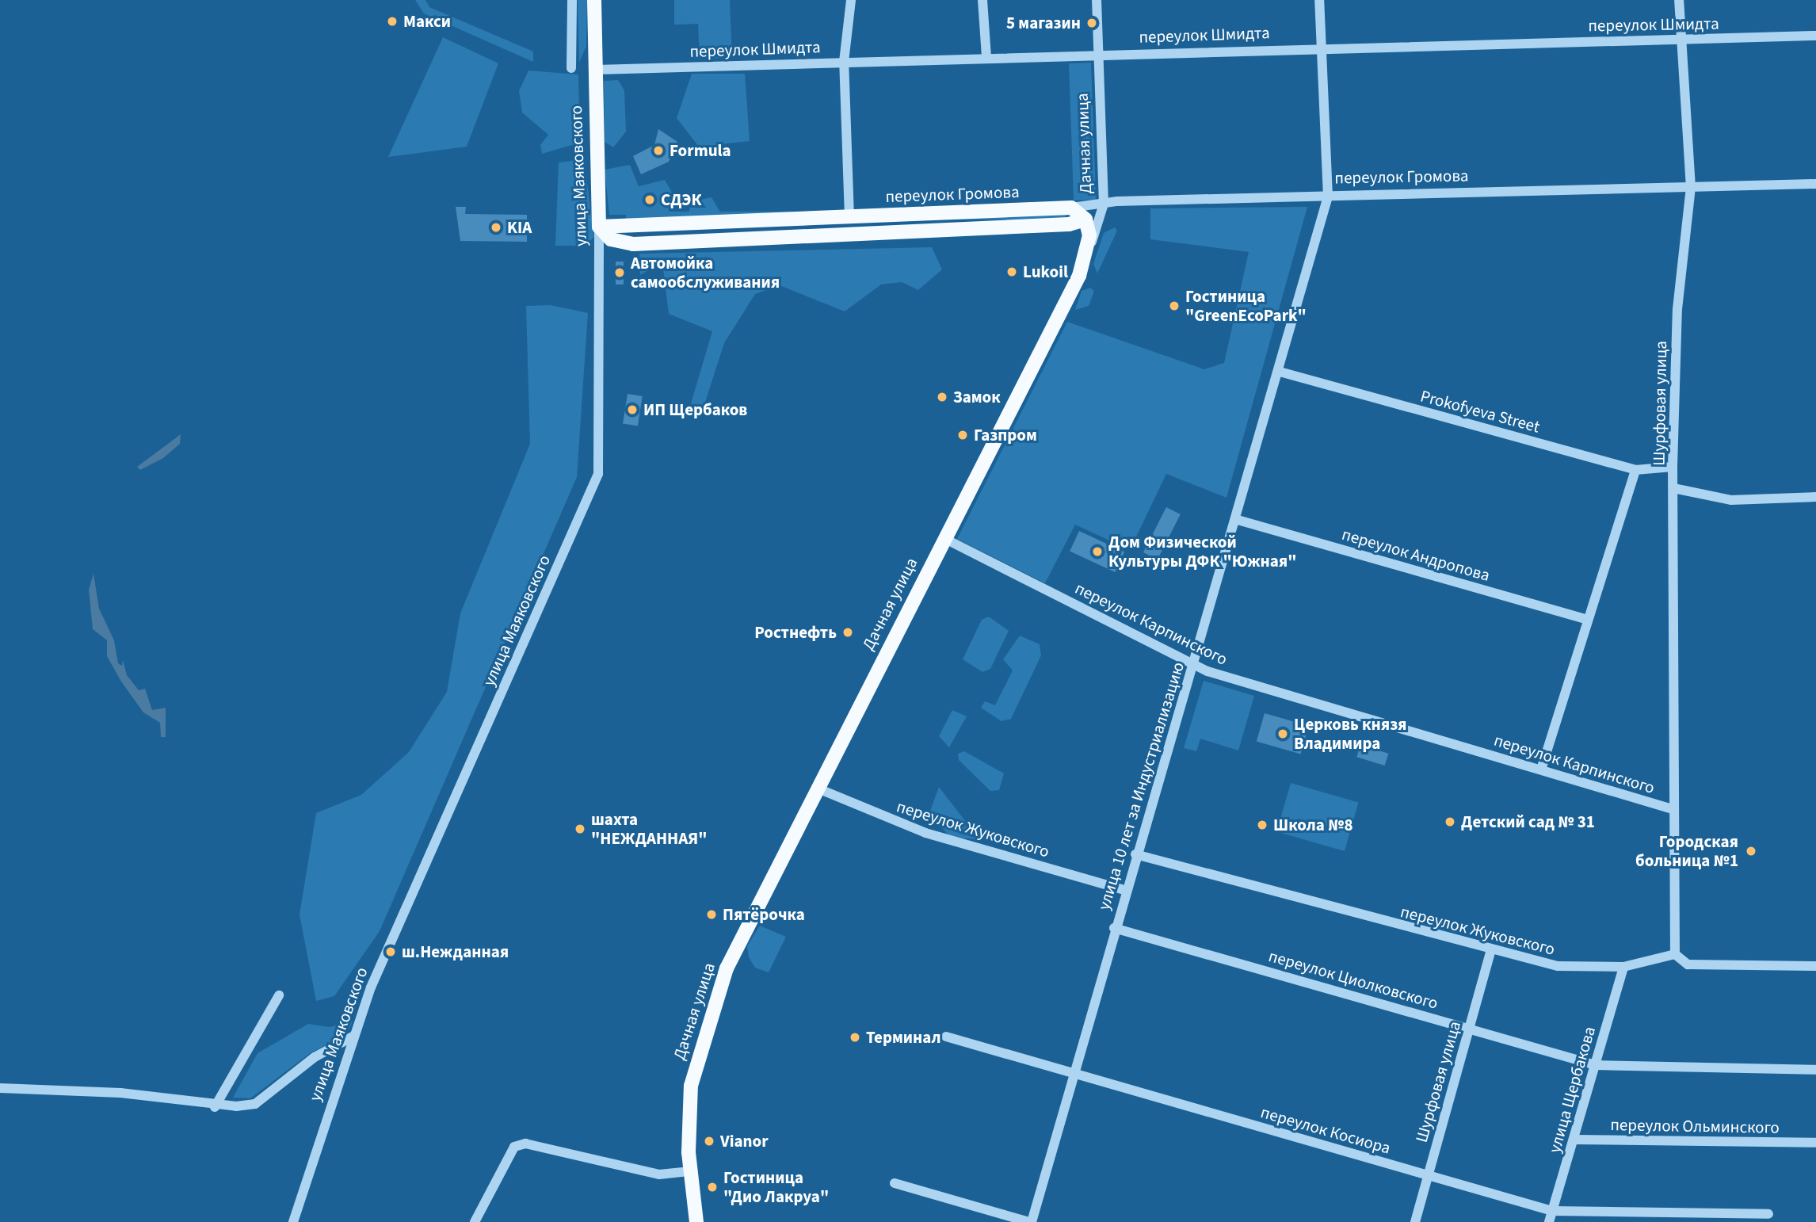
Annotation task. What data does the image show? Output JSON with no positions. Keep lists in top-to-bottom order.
{
  "streets": {
    "main road": ["Дачная улица", "улица Маяковского", "переулок Громова"],
    "street": [
      "переулок Шмидта",
      "Шурфовая улица",
      "Prokofyeva Street",
      "переулок Андропова",
      "переулок Карпинского",
      "улица 10 лет за Индустриализацию",
      "переулок Жуковского",
      "переулок Циолковского",
      "улица Щербакова",
      "переулок Ольминского",
      "переулок Косиора"
    ]
  },
  "crossings": [
    ["переулок Шмидта", "Дачная улица"],
    ["переулок Шмидта", "улица Маяковского"],
    ["переулок Шмидта", "Шурфовая улица"],
    ["переулок Шмидта", "улица 10 лет за Индустриализацию"],
    ["Дачная улица", "переулок Громова"],
    ["Дачная улица", "переулок Карпинского"],
    ["Дачная улица", "переулок Жуковского"],
    ["улица Маяковского", "переулок Громова"],
    ["переулок Громова", "Шурфовая улица"],
    ["переулок Громова", "улица 10 лет за Индустриализацию"],
    ["Шурфовая улица", "Prokofyeva Street"],
    ["Шурфовая улица", "переулок Андропова"],
    ["Шурфовая улица", "переулок Карпинского"],
    ["Шурфовая улица", "переулок Жуковского"],
    ["Шурфовая улица", "переулок Циолковского"],
    ["Шурфовая улица", "переулок Косиора"],
    ["Prokofyeva Street", "улица 10 лет за Индустриализацию"],
    ["переулок Андропова", "улица 10 лет за Индустриализацию"],
    ["переулок Карпинского", "улица 10 лет за Индустриализацию"],
    ["улица 10 лет за Индустриализацию", "переулок Жуковского"],
    ["улица 10 лет за Индустриализацию", "переулок Циолковского"],
    ["улица 10 лет за Индустриализацию", "переулок Косиора"],
    ["переулок Жуковского", "улица Щербакова"],
    ["переулок Циолковского", "улица Щербакова"],
    ["улица Щербакова", "переулок Ольминского"],
    ["улица Щербакова", "переулок Косиора"]
  ],
  "places": [
    "Макси",
    "5 магазин",
    "Formula",
    "СДЭК",
    "KIA",
    "Lukoil",
    "Автомойка самообслуживания",
    "Гостиница \"GreenEcoPark\"",
    "Замок",
    "ИП Щербаков",
    "Газпром",
    "Дом Физической Культуры ДФК \"Южная\"",
    "Ростнефть",
    "Церковь князя Владимира",
    "Детский сад № 31",
    "Школа №8",
    "шахта \"НЕЖДАННАЯ\"",
    "Городская больница №1",
    "Пятёрочка",
    "ш.Нежданная",
    "Терминал",
    "Vianor",
    "Гостиница \"Дио Лакруа\""
  ]
}
